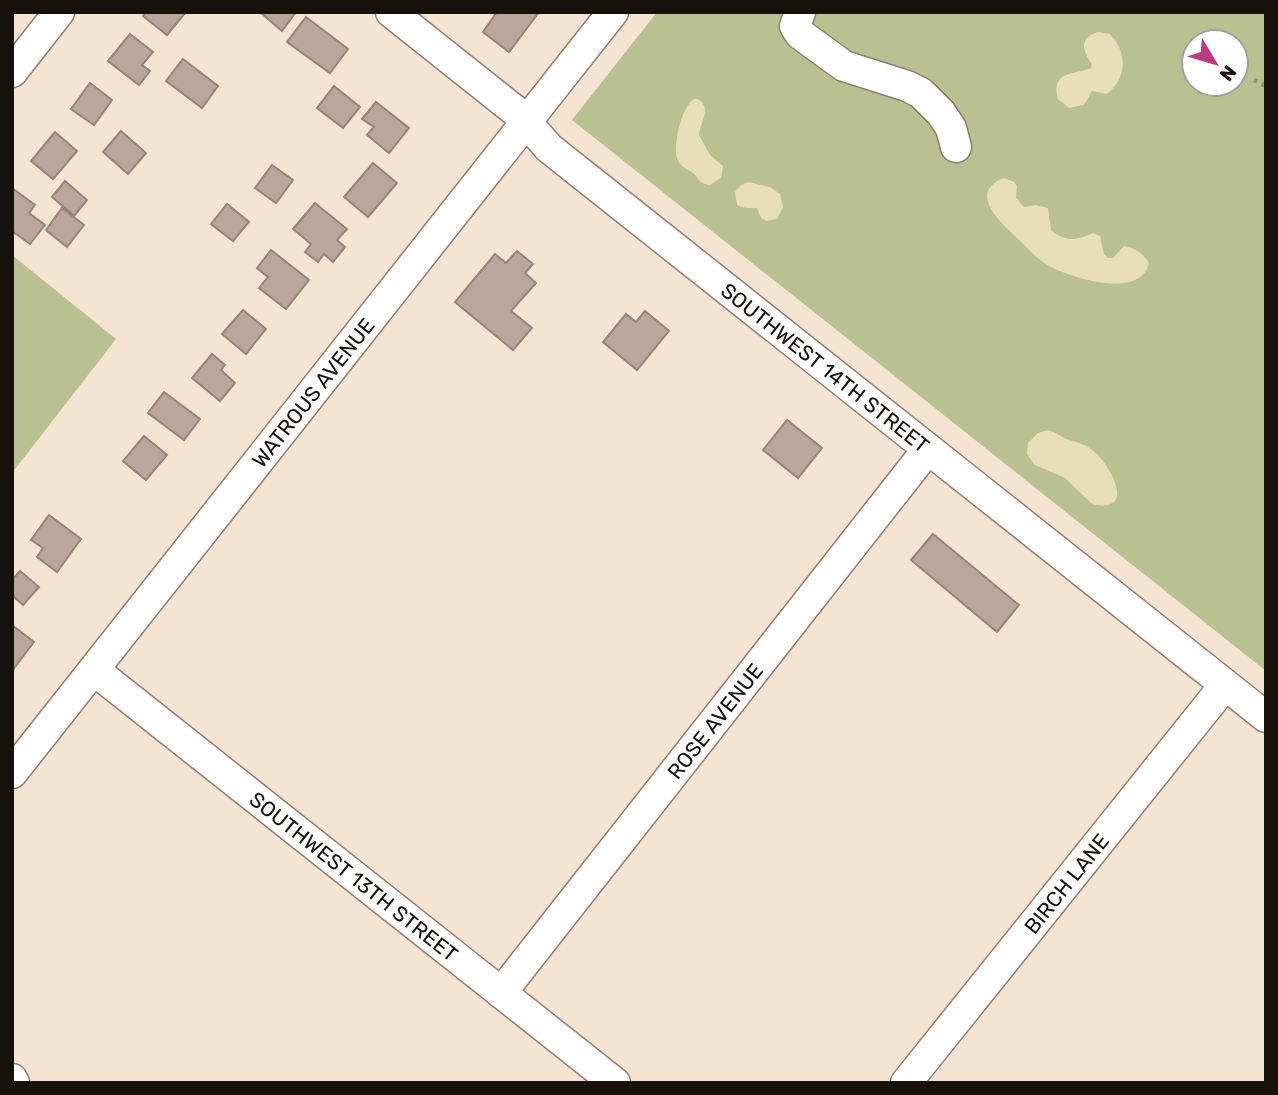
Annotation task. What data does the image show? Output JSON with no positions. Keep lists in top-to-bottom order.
{
  "streets": {
    "street": [
      "SOUTHWEST 14TH STREET",
      "WATROUS AVENUE",
      "ROSE AVENUE",
      "SOUTHWEST 13TH STREET",
      "BIRCH LANE"
    ]
  },
  "crossings": [
    ["SOUTHWEST 14TH STREET", "WATROUS AVENUE"],
    ["SOUTHWEST 14TH STREET", "ROSE AVENUE"],
    ["SOUTHWEST 14TH STREET", "BIRCH LANE"],
    ["WATROUS AVENUE", "SOUTHWEST 13TH STREET"],
    ["ROSE AVENUE", "SOUTHWEST 13TH STREET"]
  ],
  "north": "bottom right"
}
